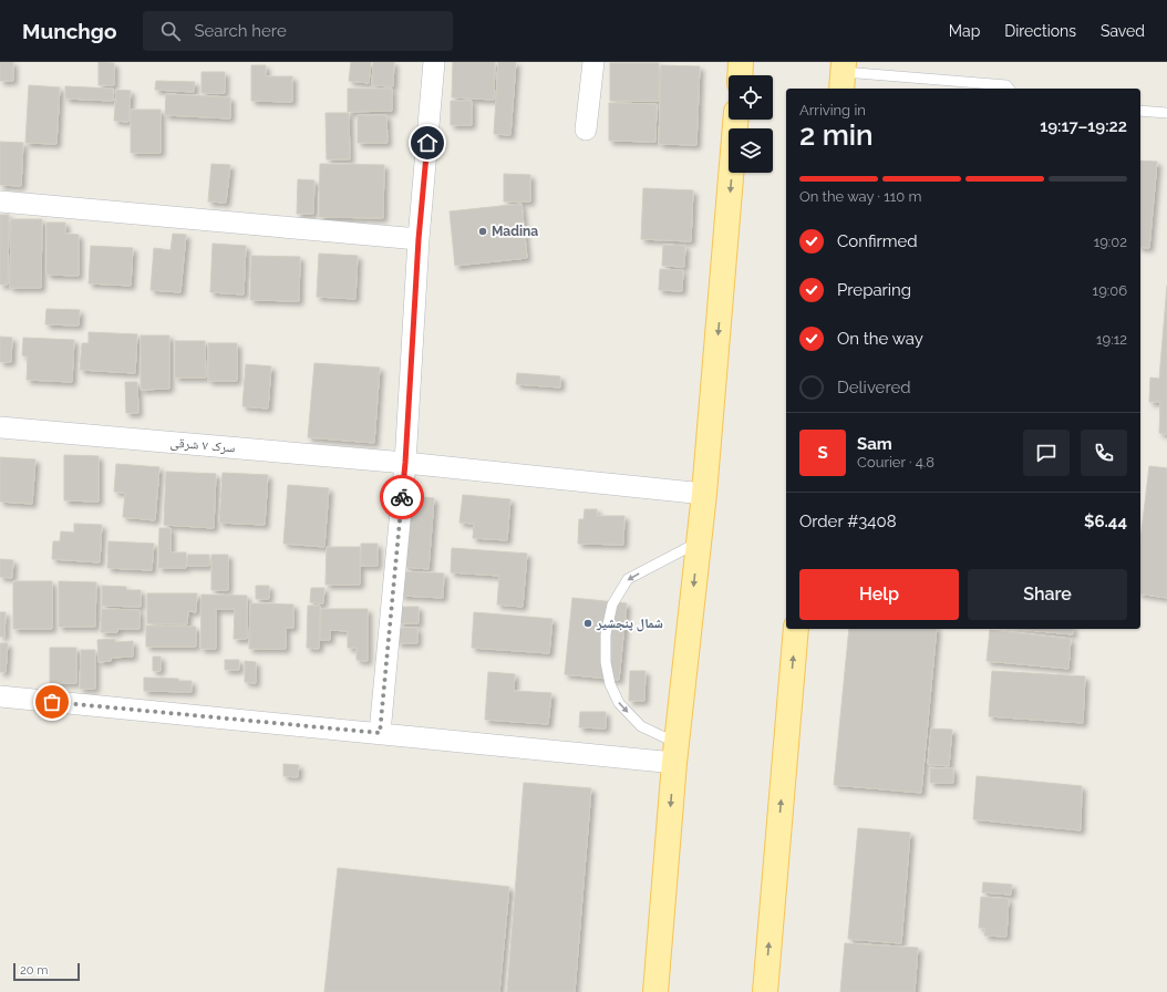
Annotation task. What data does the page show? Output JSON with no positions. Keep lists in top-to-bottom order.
{
  "streets": {
    "street": ["سرک ۷ شرقی"]
  },
  "places": ["Madina", "شمال پنجشیر"],
  "scale_bar": "20 m",
  "page": {
    "header": "Munchgo",
    "search": "Search here",
    "nav": ["Map", "Directions", "Saved"],
    "heading": ["2 min", "Arriving in", "19:17–19:22"],
    "panel": [
      "Sam",
      "Courier · 4.8",
      "Order #3408",
      "$6.44"
    ],
    "bar": "On the way · 110 m",
    "list": [
      ["Confirmed", "19:02"],
      ["Preparing", "19:06"],
      ["On the way", "19:12"],
      "Delivered"
    ],
    "round": "S",
    "buttons": ["Help", "Share"],
    "scale": "20 m"
  }
}
